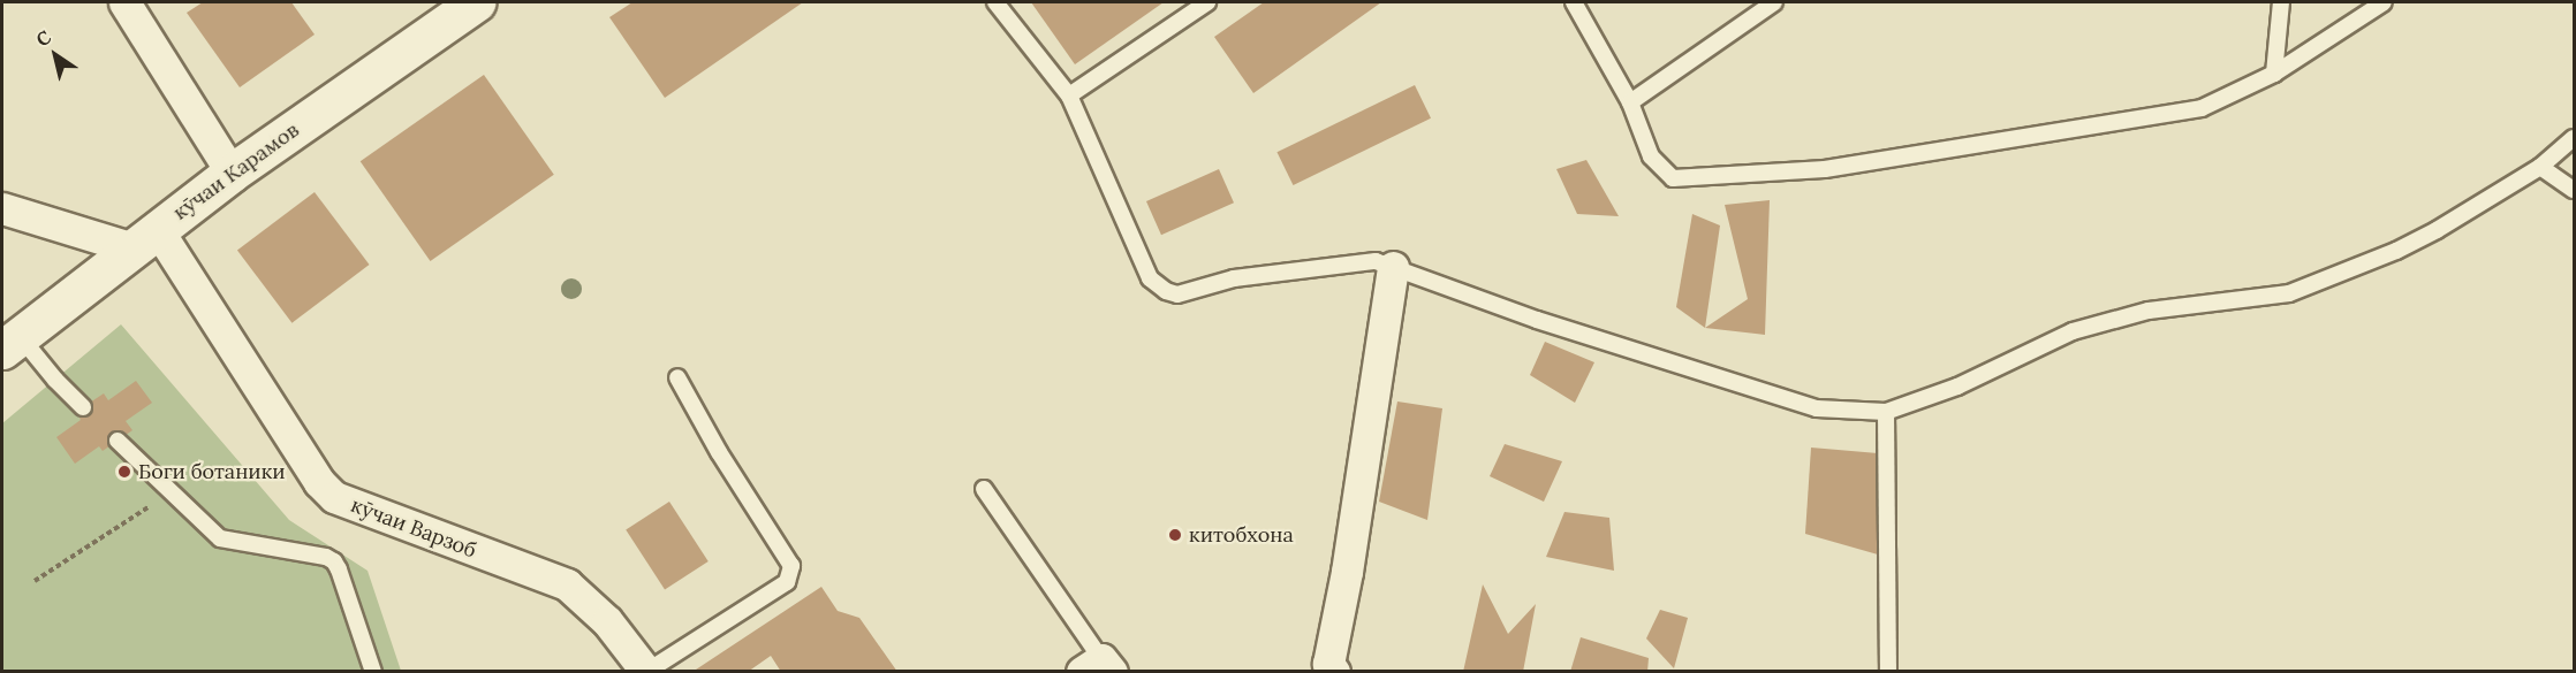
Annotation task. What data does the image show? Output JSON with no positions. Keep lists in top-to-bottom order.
{
  "streets": {
    "main road": ["кӯчаи Карамов"],
    "street": ["кӯчаи Варзоб"]
  },
  "crossings": [
    ["кӯчаи Карамов", "кӯчаи Варзоб"]
  ],
  "places": ["Боги ботаники", "китобхона"],
  "north": "top left"
}
